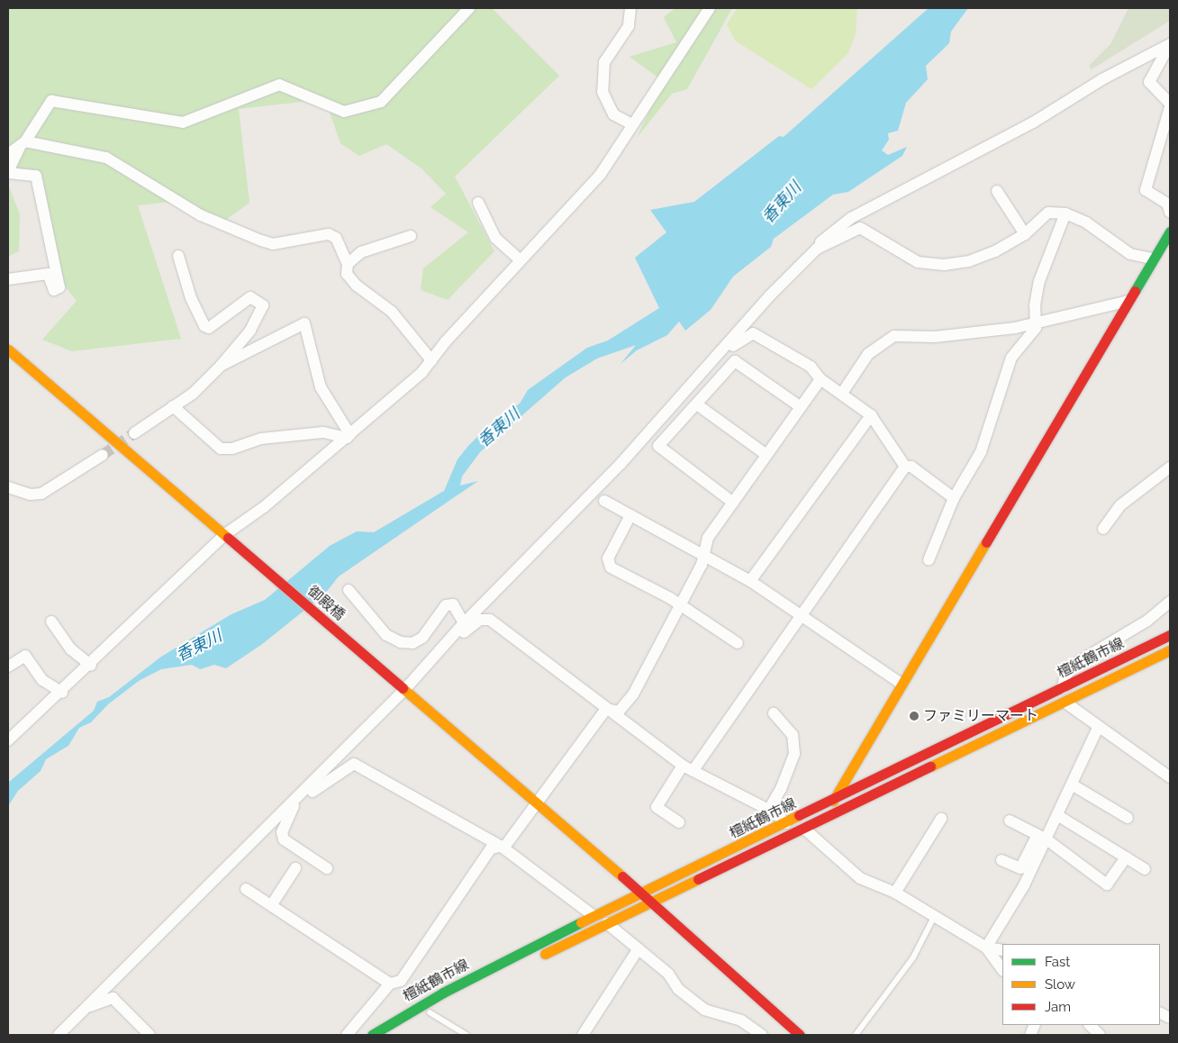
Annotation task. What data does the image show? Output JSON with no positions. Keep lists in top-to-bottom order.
{
  "streets": {
    "main road": ["御殿橋", "檀紙鶴市線"]
  },
  "crossings": [
    ["御殿橋", "檀紙鶴市線"]
  ],
  "water": ["香東川"],
  "places": ["ファミリーマート"],
  "legend": ["Fast", "Slow", "Jam"]
}
